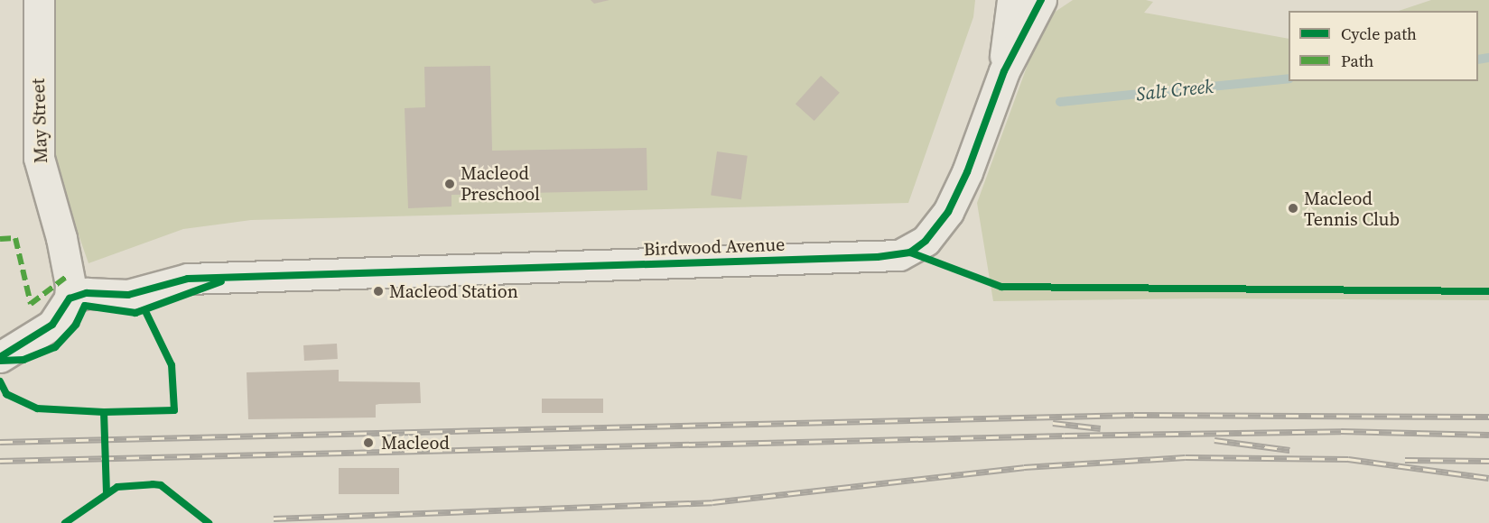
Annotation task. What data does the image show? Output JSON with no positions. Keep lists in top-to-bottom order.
{
  "streets": {
    "street": ["May Street", "Birdwood Avenue"]
  },
  "crossings": [
    ["May Street", "Birdwood Avenue"]
  ],
  "water": ["Salt Creek"],
  "places": [
    "Macleod Preschool",
    "Macleod Tennis Club",
    "Macleod Station",
    "Macleod"
  ],
  "legend": ["Cycle path", "Path"]
}
